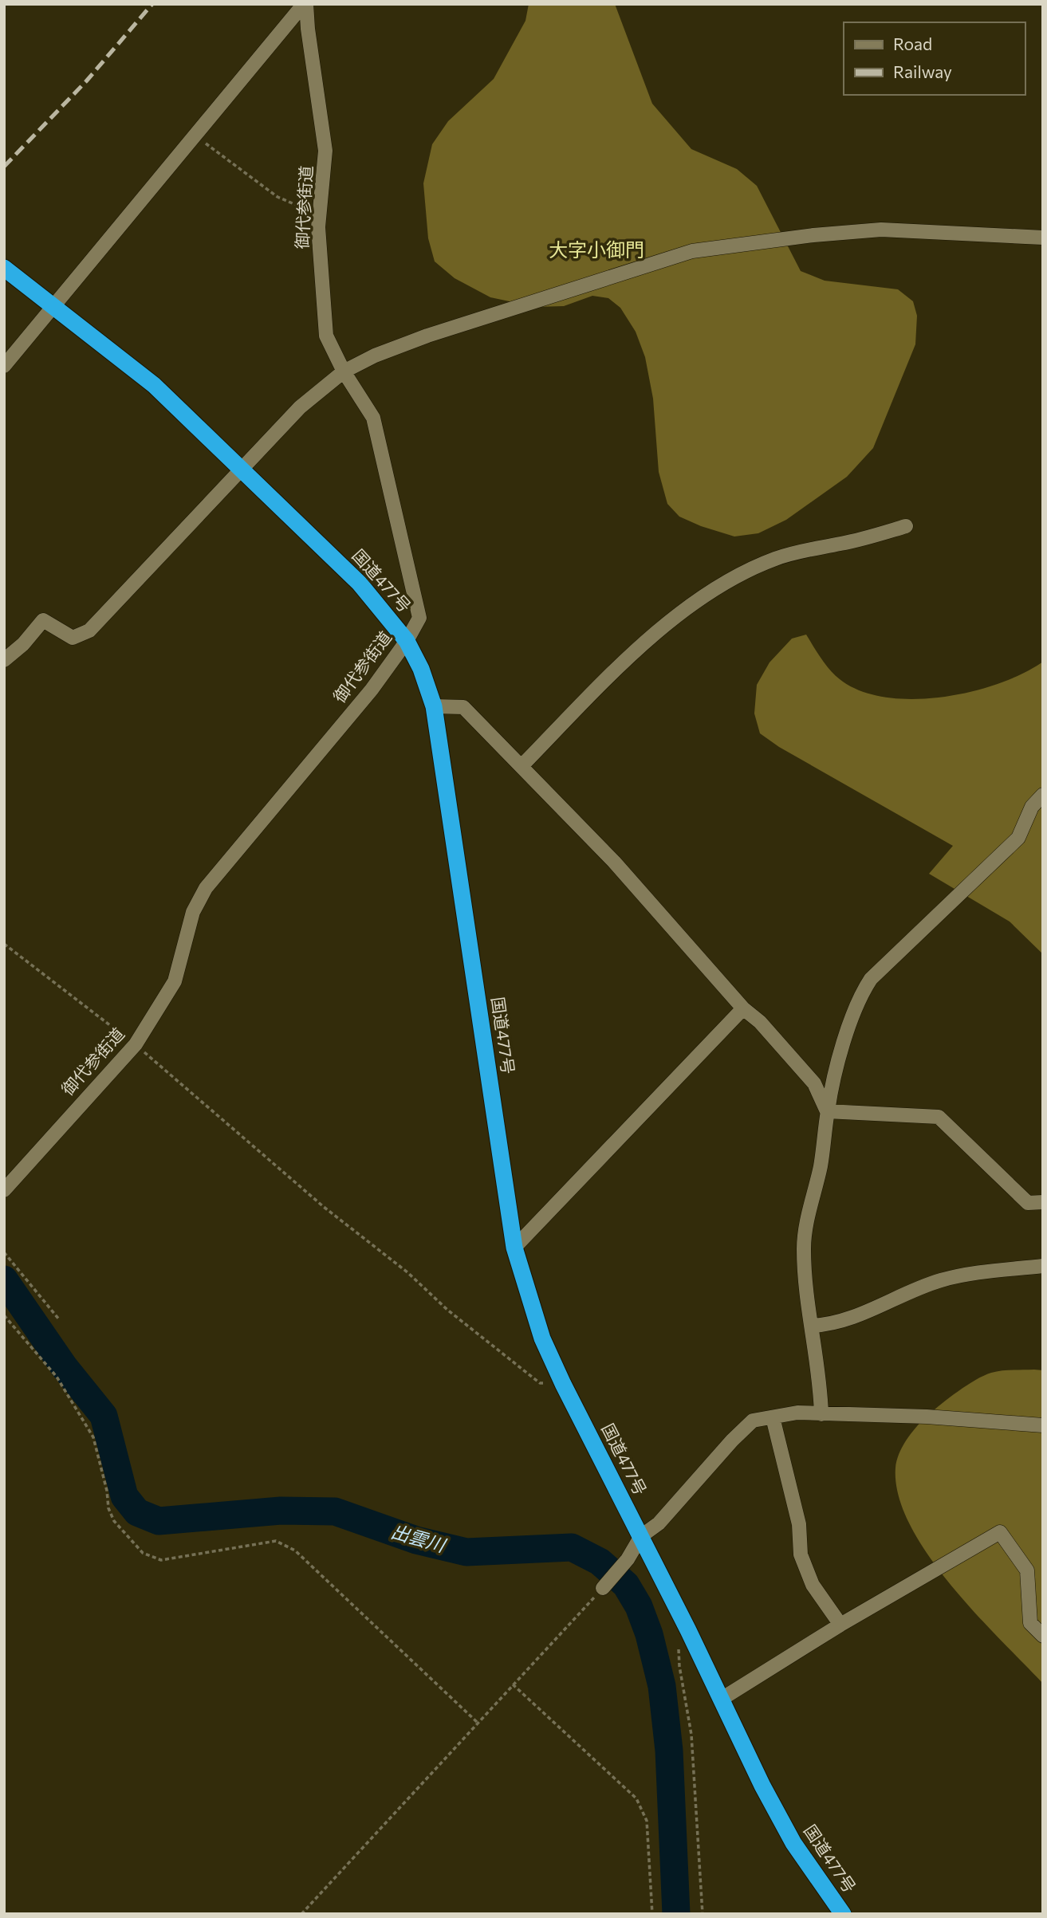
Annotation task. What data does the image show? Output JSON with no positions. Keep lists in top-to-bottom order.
{
  "streets": {
    "highway": ["国道477号"],
    "street": ["御代参街道"]
  },
  "crossings": [
    ["御代参街道", "国道477号"]
  ],
  "districts": ["大字小御門"],
  "water": ["出雲川"],
  "legend": ["Road", "Railway"]
}
